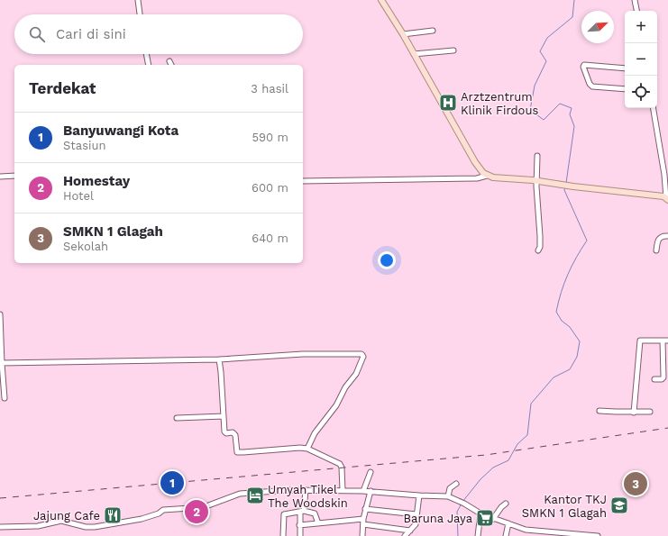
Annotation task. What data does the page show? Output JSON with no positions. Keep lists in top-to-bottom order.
{
  "places": {
    "hospital": ["Arztzentrum Klinik Firdous"],
    "hotel": ["Umyah Tikel The Woodskin"],
    "school or university": ["Kantor TKJ SMKN 1 Glagah"],
    "restaurant": ["Jajung Cafe"],
    "supermarket": ["Baruna Jaya"]
  },
  "north": "top right",
  "page": {
    "map_buttons": ["+", "−"],
    "search": "Cari di sini",
    "heading": ["Terdekat", "3 hasil"],
    "list": [
      {
        "mark": "1",
        "name": "Banyuwangi Kota",
        "note": "Stasiun",
        "value": "590 m"
      },
      {
        "mark": "2",
        "name": "Homestay",
        "note": "Hotel",
        "value": "600 m"
      },
      {
        "mark": "3",
        "name": "SMKN 1 Glagah",
        "note": "Sekolah",
        "value": "640 m"
      }
    ],
    "pins": ["1", "3", "2"]
  }
}
